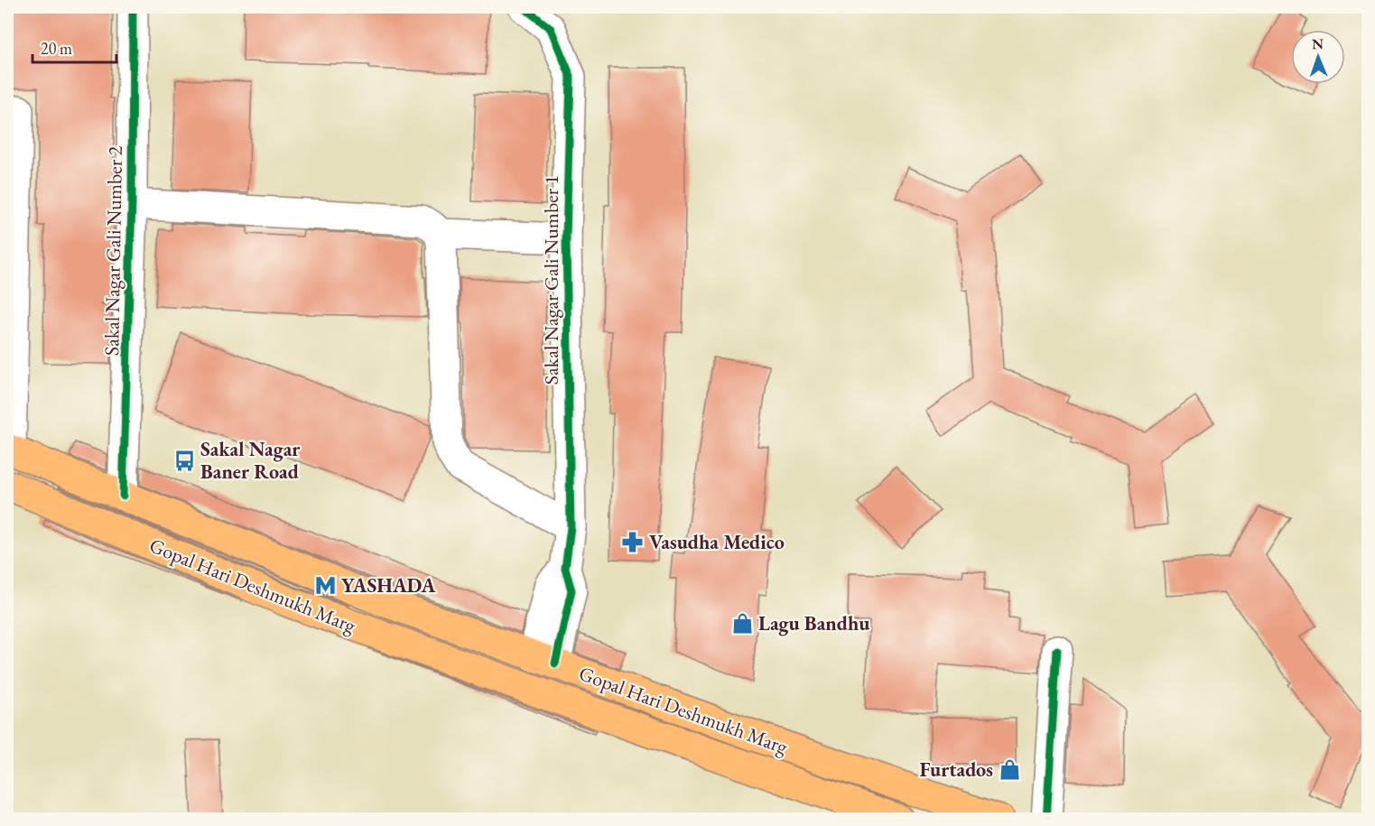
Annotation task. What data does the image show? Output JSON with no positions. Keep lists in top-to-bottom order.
{
  "streets": {
    "main road": ["Gopal Hari Deshmukh Marg"],
    "street": ["Sakal Nagar Gali Number 2", "Sakal Nagar Gali Number 1"]
  },
  "crossings": [
    ["Sakal Nagar Gali Number 2", "Gopal Hari Deshmukh Marg"],
    ["Sakal Nagar Gali Number 1", "Gopal Hari Deshmukh Marg"]
  ],
  "places": {
    "bus stop": ["Sakal Nagar Baner Road"],
    "pharmacy": ["Vasudha Medico"],
    "metro station": ["YASHADA"],
    "shop": ["Lagu Bandhu", "Furtados"]
  },
  "scale_bar": "20 m",
  "north": "top"
}
